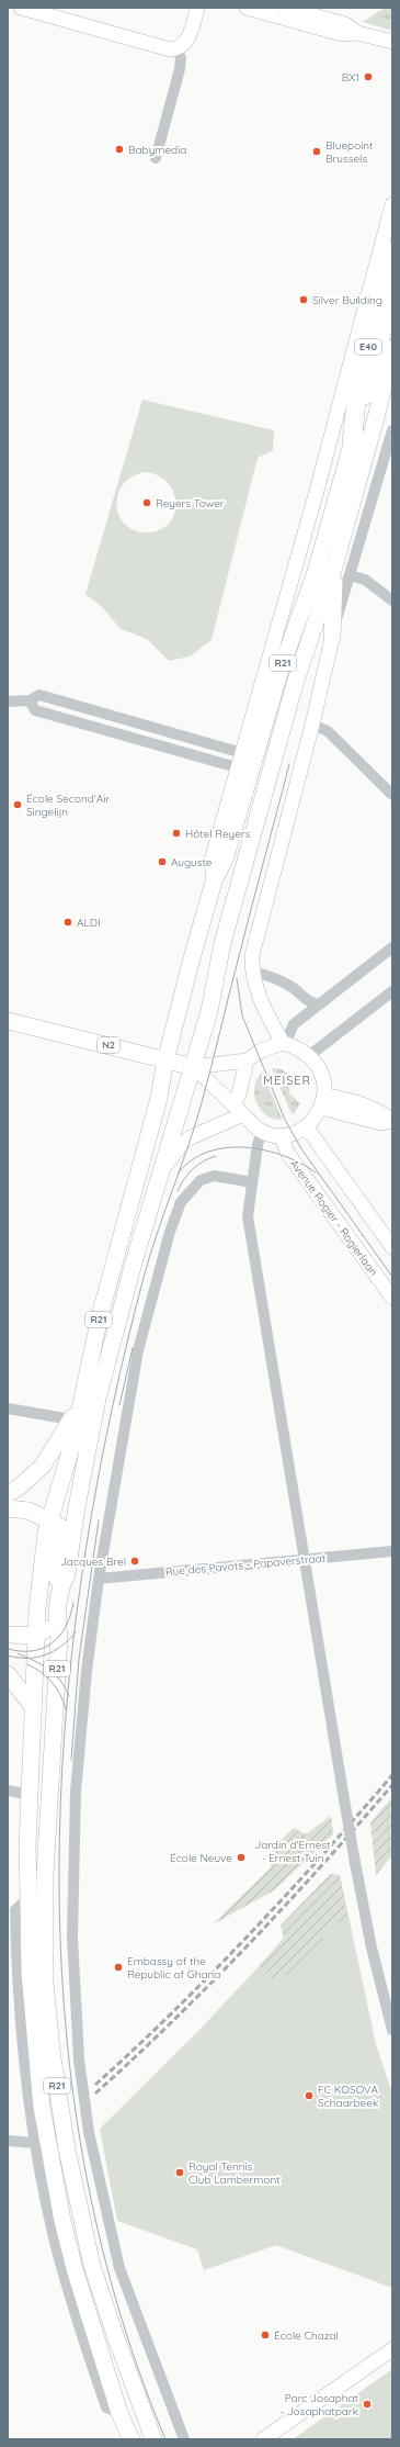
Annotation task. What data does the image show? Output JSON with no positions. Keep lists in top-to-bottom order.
{
  "streets": {
    "highway": ["E40"],
    "main road": ["R21", "N2"],
    "street": ["Avenue Rogier - Rogierlaan", "Rue des Pavots - Papaverstraat"]
  },
  "crossings": [
    ["E40", "R21"],
    ["R21", "N2"],
    ["N2", "Avenue Rogier - Rogierlaan"]
  ],
  "districts": ["MEISER"],
  "parks": ["Jardin d'Ernest - Ernest Tuin"],
  "places": [
    "BX1",
    "Babymedia",
    "Bluepoint Brussels",
    "Silver Building",
    "Reyers Tower",
    "École Second'Air Singelijn",
    "Hôtel Reyers",
    "Auguste",
    "ALDI",
    "Jacques Brel",
    "École Neuve",
    "Embassy of the Republic of Ghana",
    "FC KOSOVA Schaarbeek",
    "Royal Tennis Club Lambermont",
    "École Chazal",
    "Parc Josaphat - Josaphatpark"
  ]
}
